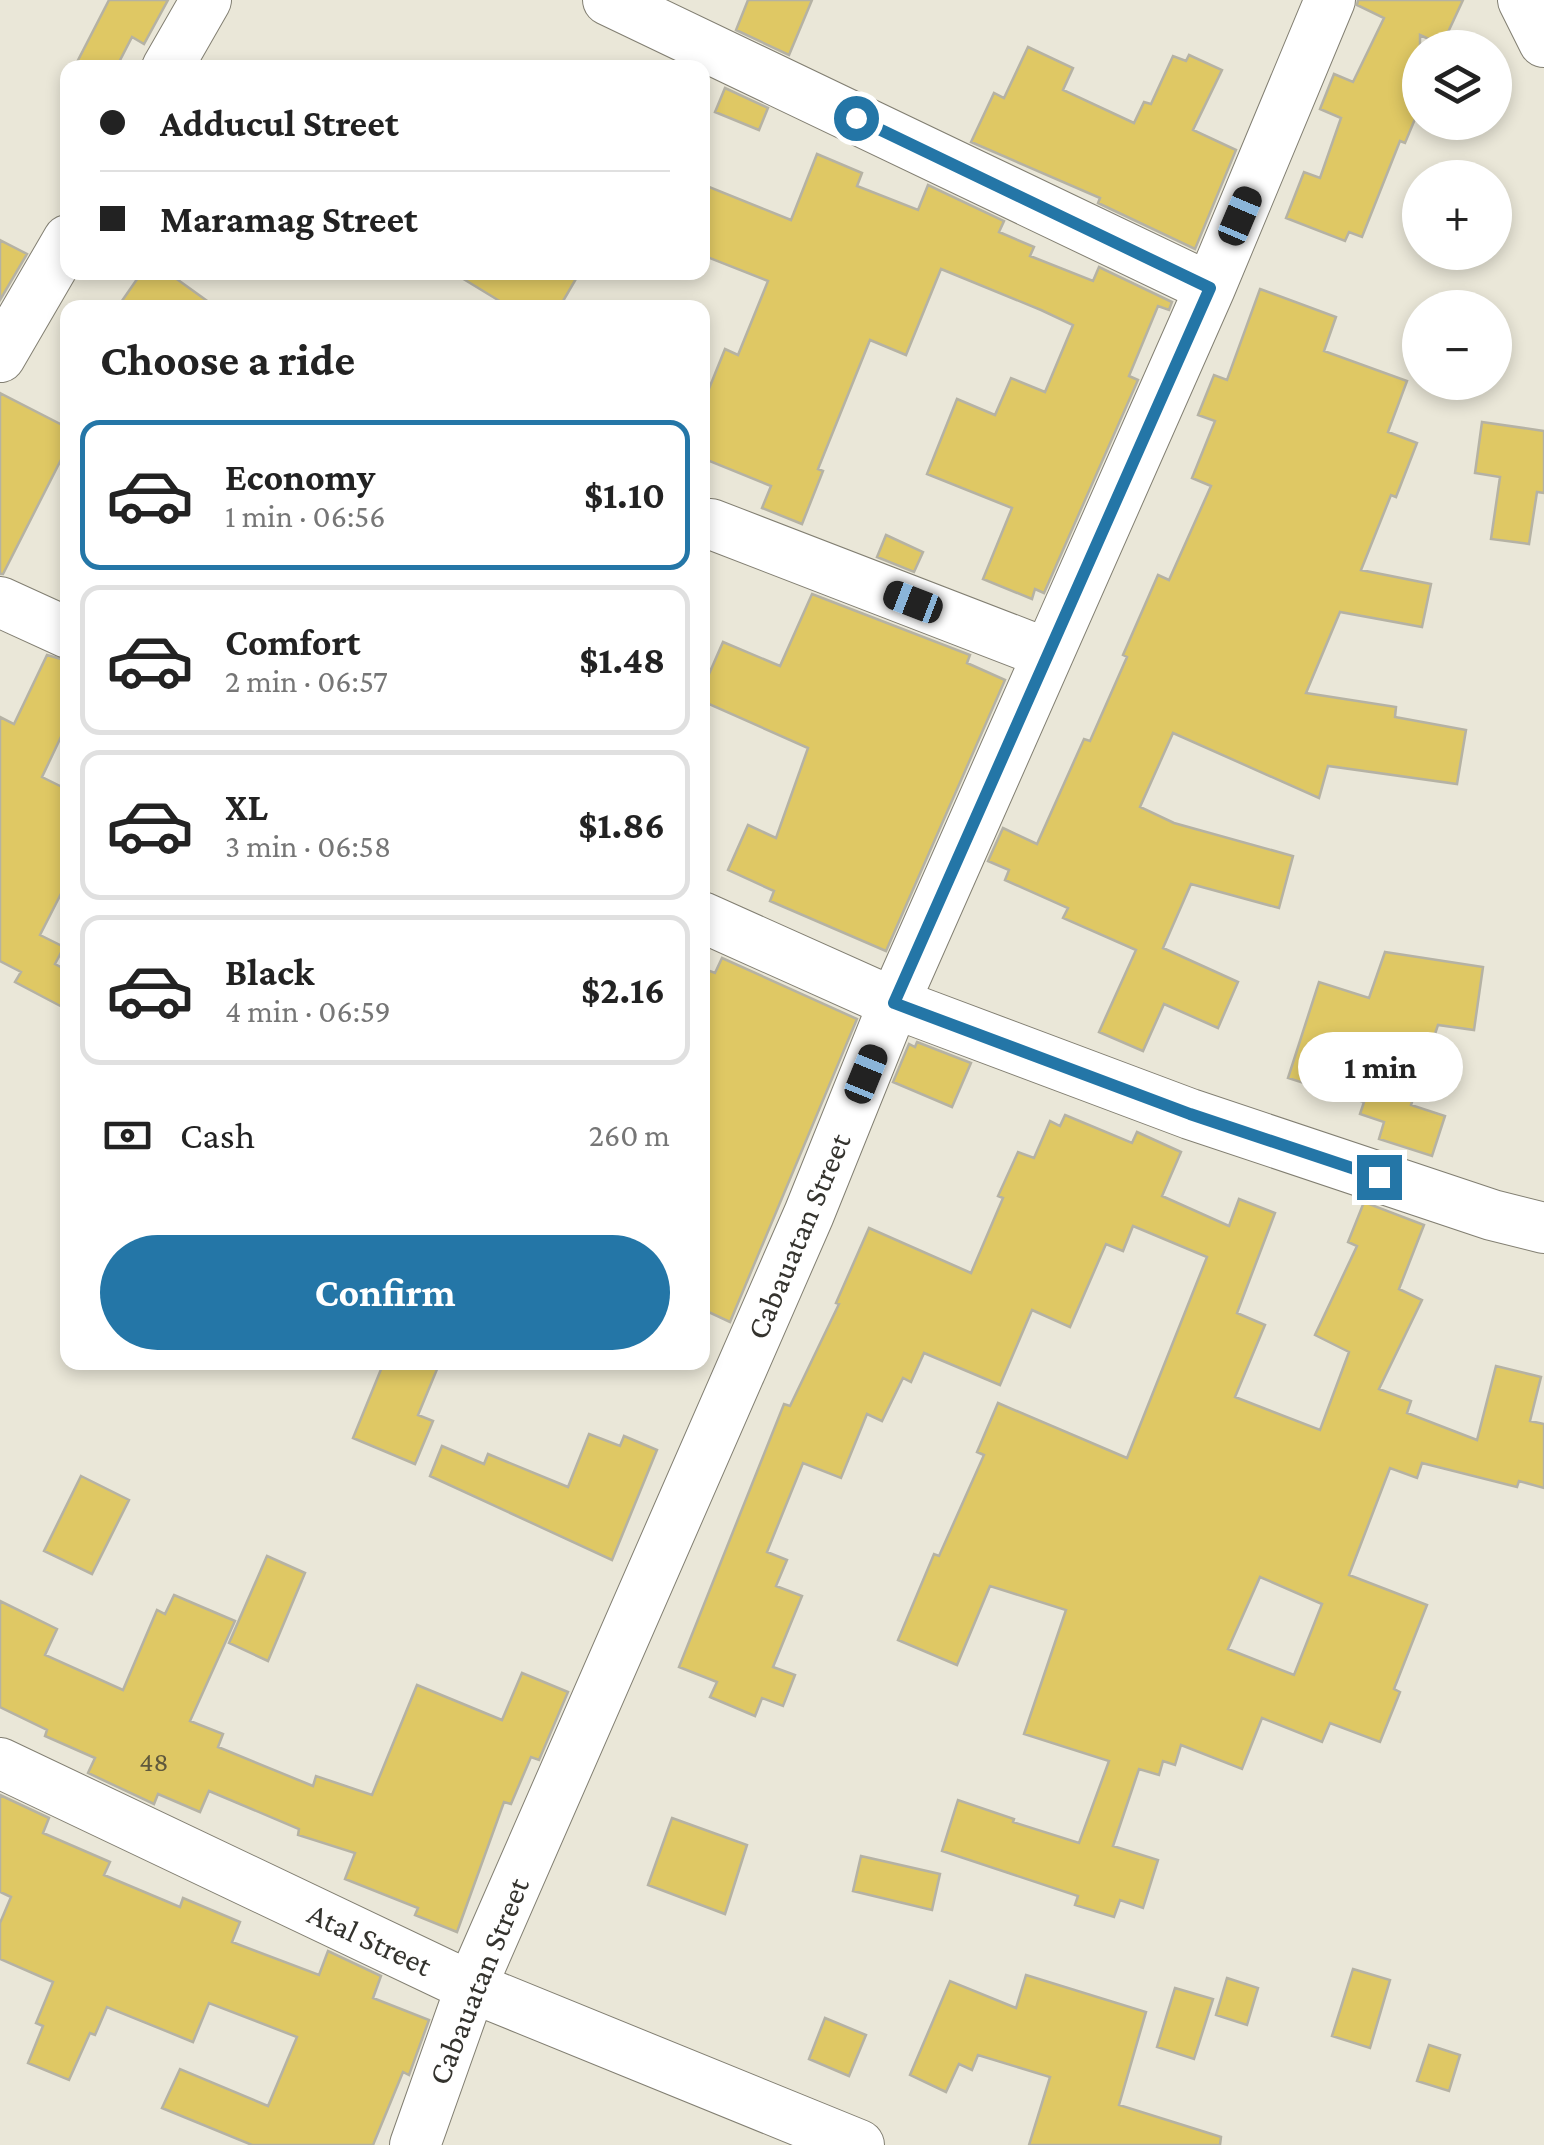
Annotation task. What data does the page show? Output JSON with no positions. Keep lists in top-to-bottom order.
{
  "streets": {
    "street": ["Cabauatan Street", "Atal Street"]
  },
  "crossings": [
    ["Cabauatan Street", "Atal Street"]
  ],
  "house_numbers": ["48"],
  "page": {
    "map_buttons": ["+", "−"],
    "banner": ["Adducul Street", "Maramag Street"],
    "heading": "Choose a ride",
    "list": [
      {
        "name": "Economy",
        "note": "1 min · 06:56",
        "value": "$1.10"
      },
      {
        "name": "Comfort",
        "note": "2 min · 06:57",
        "value": "$1.48"
      },
      {
        "name": "XL",
        "note": "3 min · 06:58",
        "value": "$1.86"
      },
      {
        "name": "Black",
        "note": "4 min · 06:59",
        "value": "$2.16"
      }
    ],
    "bubble": "1 min",
    "pay": ["Cash", "260 m"],
    "buttons": "Confirm"
  }
}
